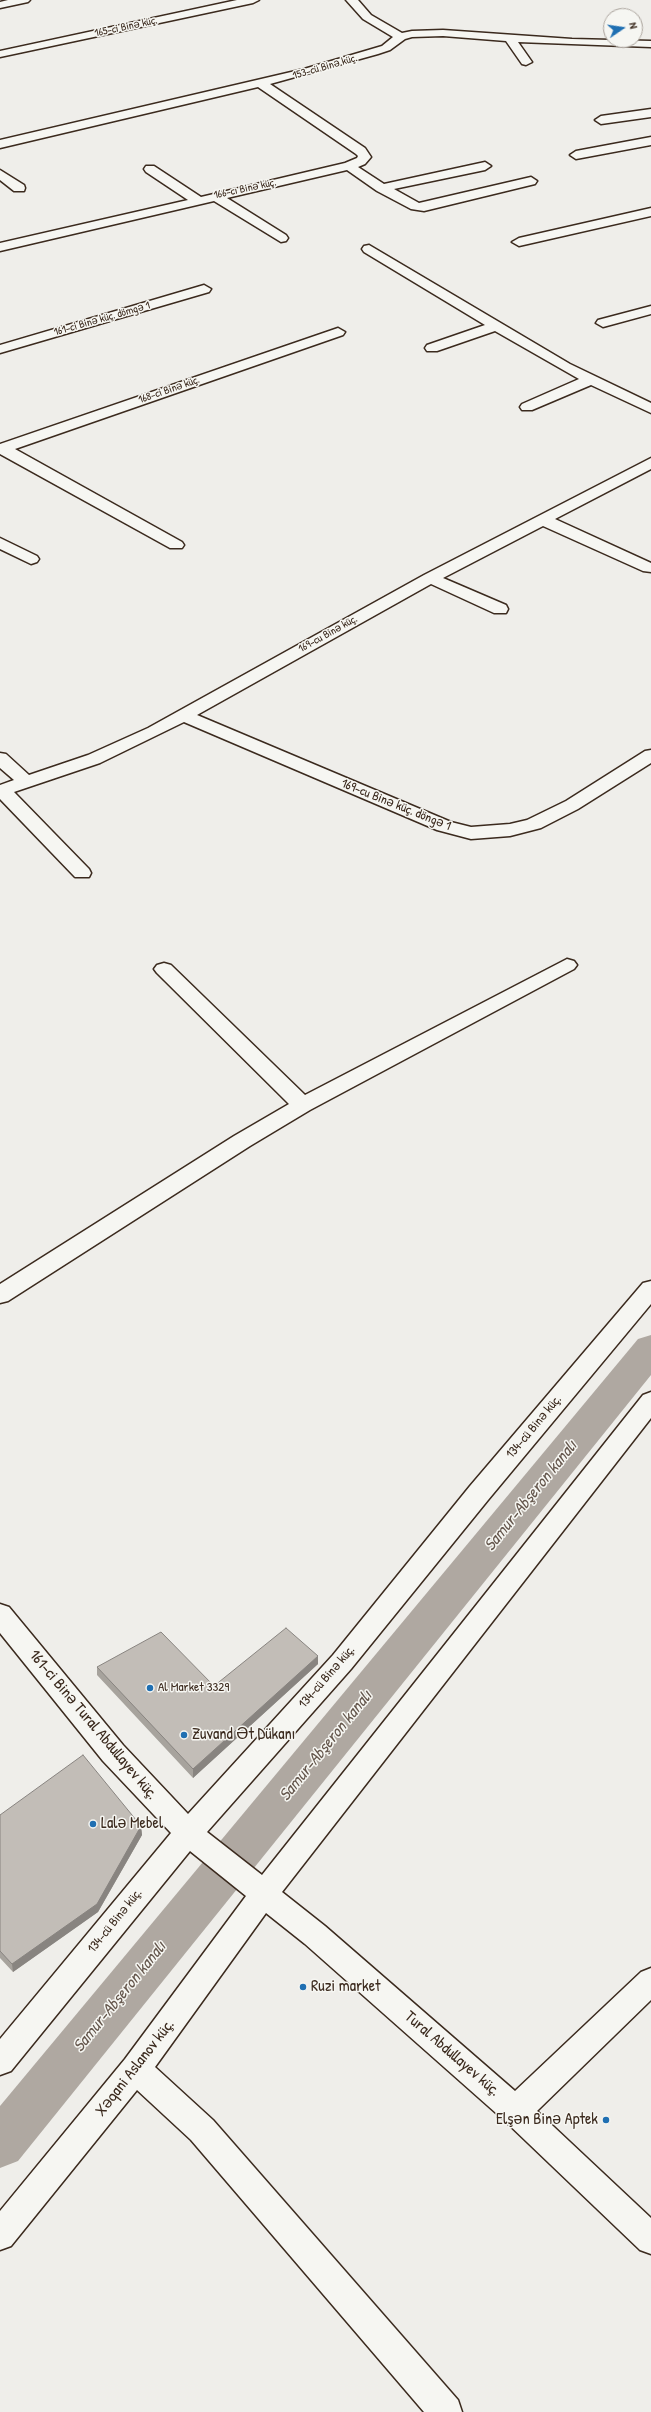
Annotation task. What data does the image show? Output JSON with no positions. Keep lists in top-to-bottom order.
{
  "streets": {
    "street": [
      "165-ci Binə küç.",
      "153-cü Binə küç.",
      "166-cı Binə küç.",
      "161-ci Binə küç. dömgə 1",
      "168-ci Binə küç.",
      "169-cu Binə küç.",
      "169-cu Binə küç. döngə 1",
      "134-cü Binə küç.",
      "161-ci Binə Tural Abdullayev küç.",
      "Tural Abdullayev küç.",
      "Xəqani Aslanov küç."
    ]
  },
  "crossings": [
    ["153-cü Binə küç.", "166-cı Binə küç."],
    ["169-cu Binə küç.", "169-cu Binə küç. döngə 1"],
    ["134-cü Binə küç.", "161-ci Binə Tural Abdullayev küç."],
    ["161-ci Binə Tural Abdullayev küç.", "Tural Abdullayev küç."],
    ["161-ci Binə Tural Abdullayev küç.", "Xəqani Aslanov küç."],
    ["Tural Abdullayev küç.", "Xəqani Aslanov küç."]
  ],
  "water": ["Samur-Abşeron kanalı"],
  "places": [
    "Al Market 3329",
    "Zuvand Ət Dükanı",
    "Lalə Mebel",
    "Ruzi market",
    "Elşən Binə Aptek"
  ],
  "north": "right"
}
